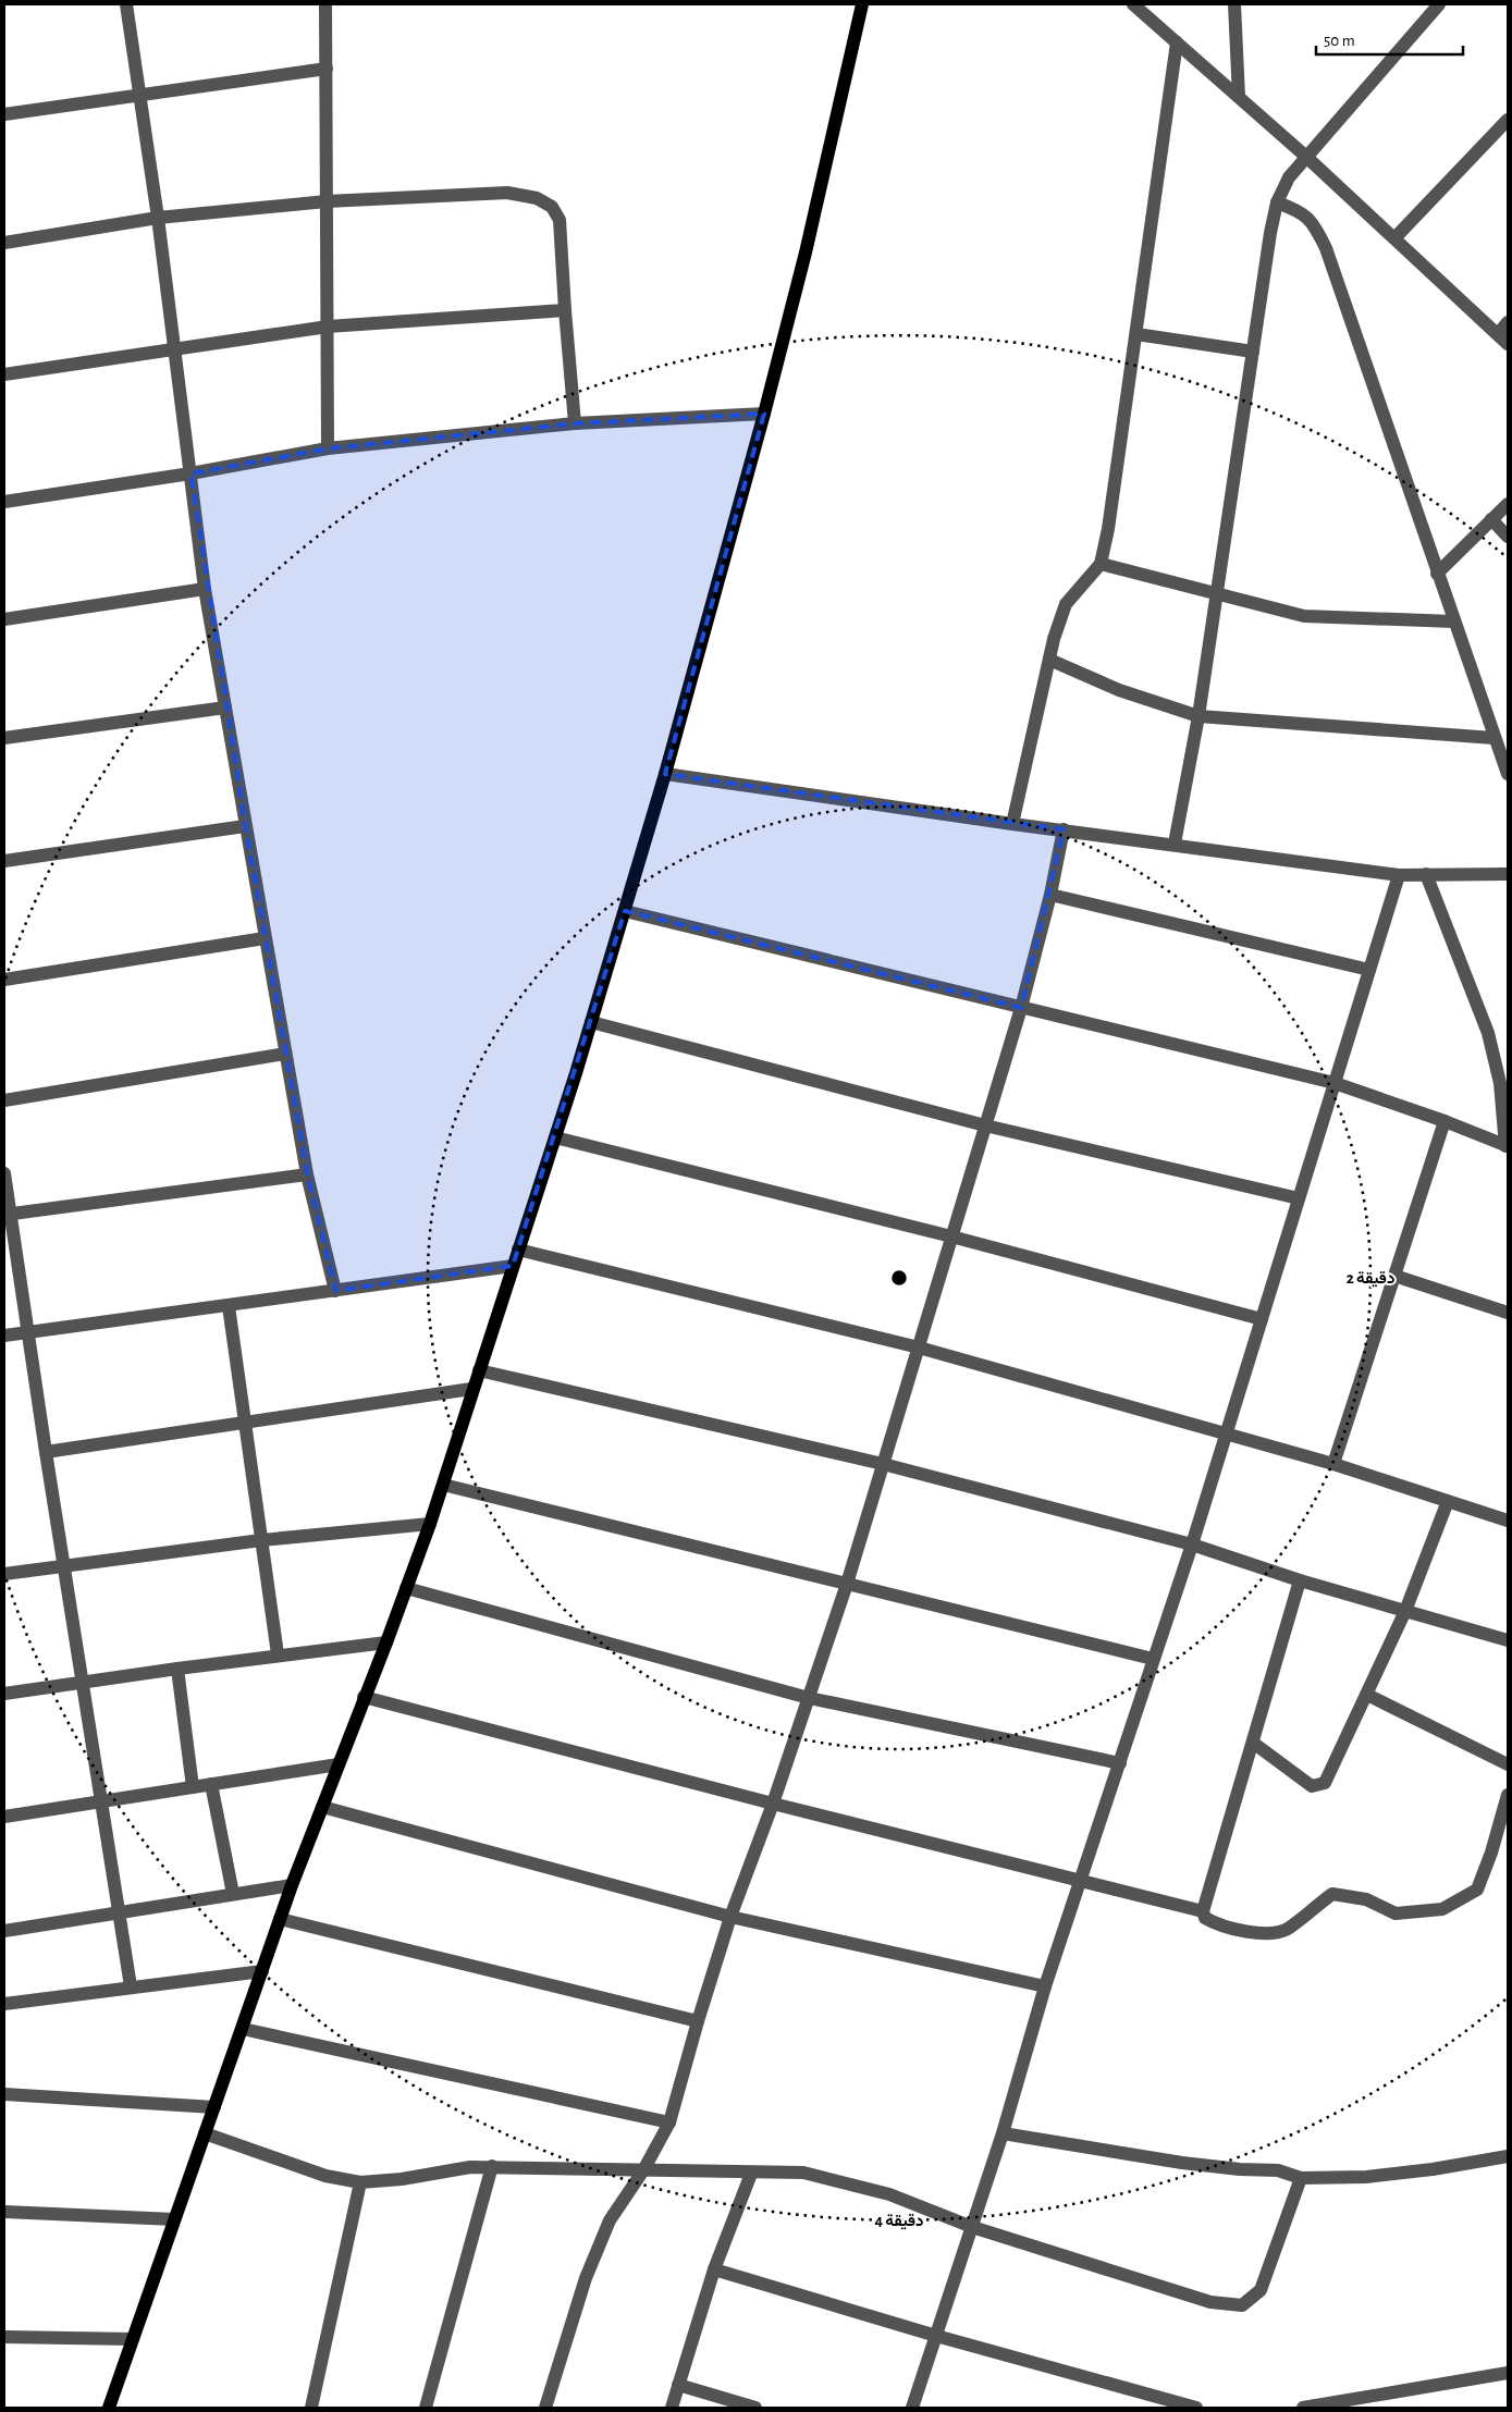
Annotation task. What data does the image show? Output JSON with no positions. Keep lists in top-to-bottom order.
{
  "scale_bar": "50 m",
  "rings": ["2 دقيقة", "4 دقيقة"]
}
